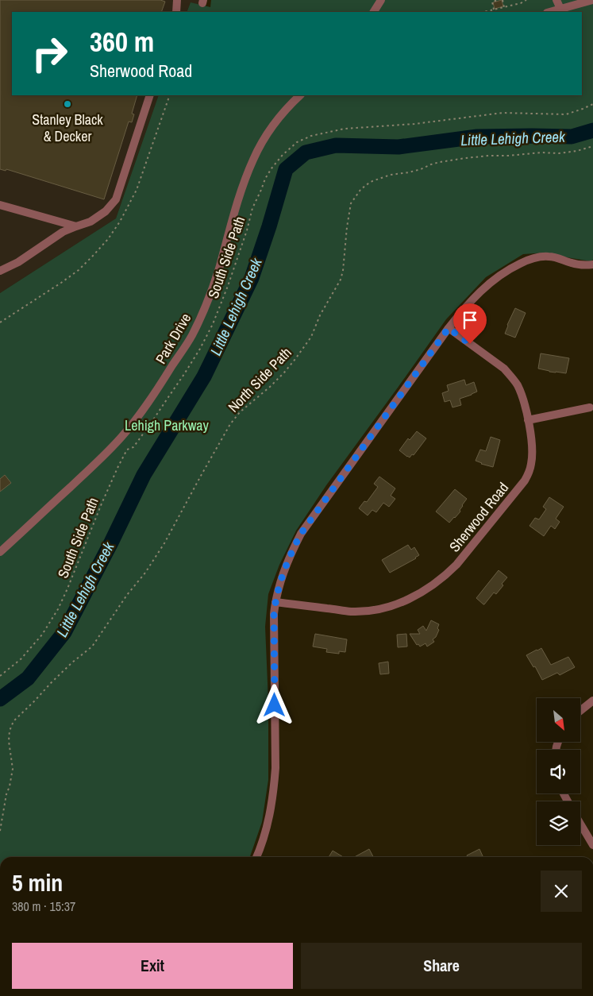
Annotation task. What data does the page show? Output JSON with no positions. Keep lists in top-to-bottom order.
{
  "streets": {
    "street": ["Park Drive", "Sherwood Road"],
    "path": ["South Side Path", "North Side Path"]
  },
  "water": ["Little Lehigh Creek"],
  "parks": ["Lehigh Parkway"],
  "places": ["Stanley Black & Decker"],
  "north": "bottom right",
  "page": {
    "turn": ["360 m", "Sherwood Road"],
    "heading": ["5 min", "380 m · 15:37"],
    "buttons": ["Exit", "Share"]
  }
}
